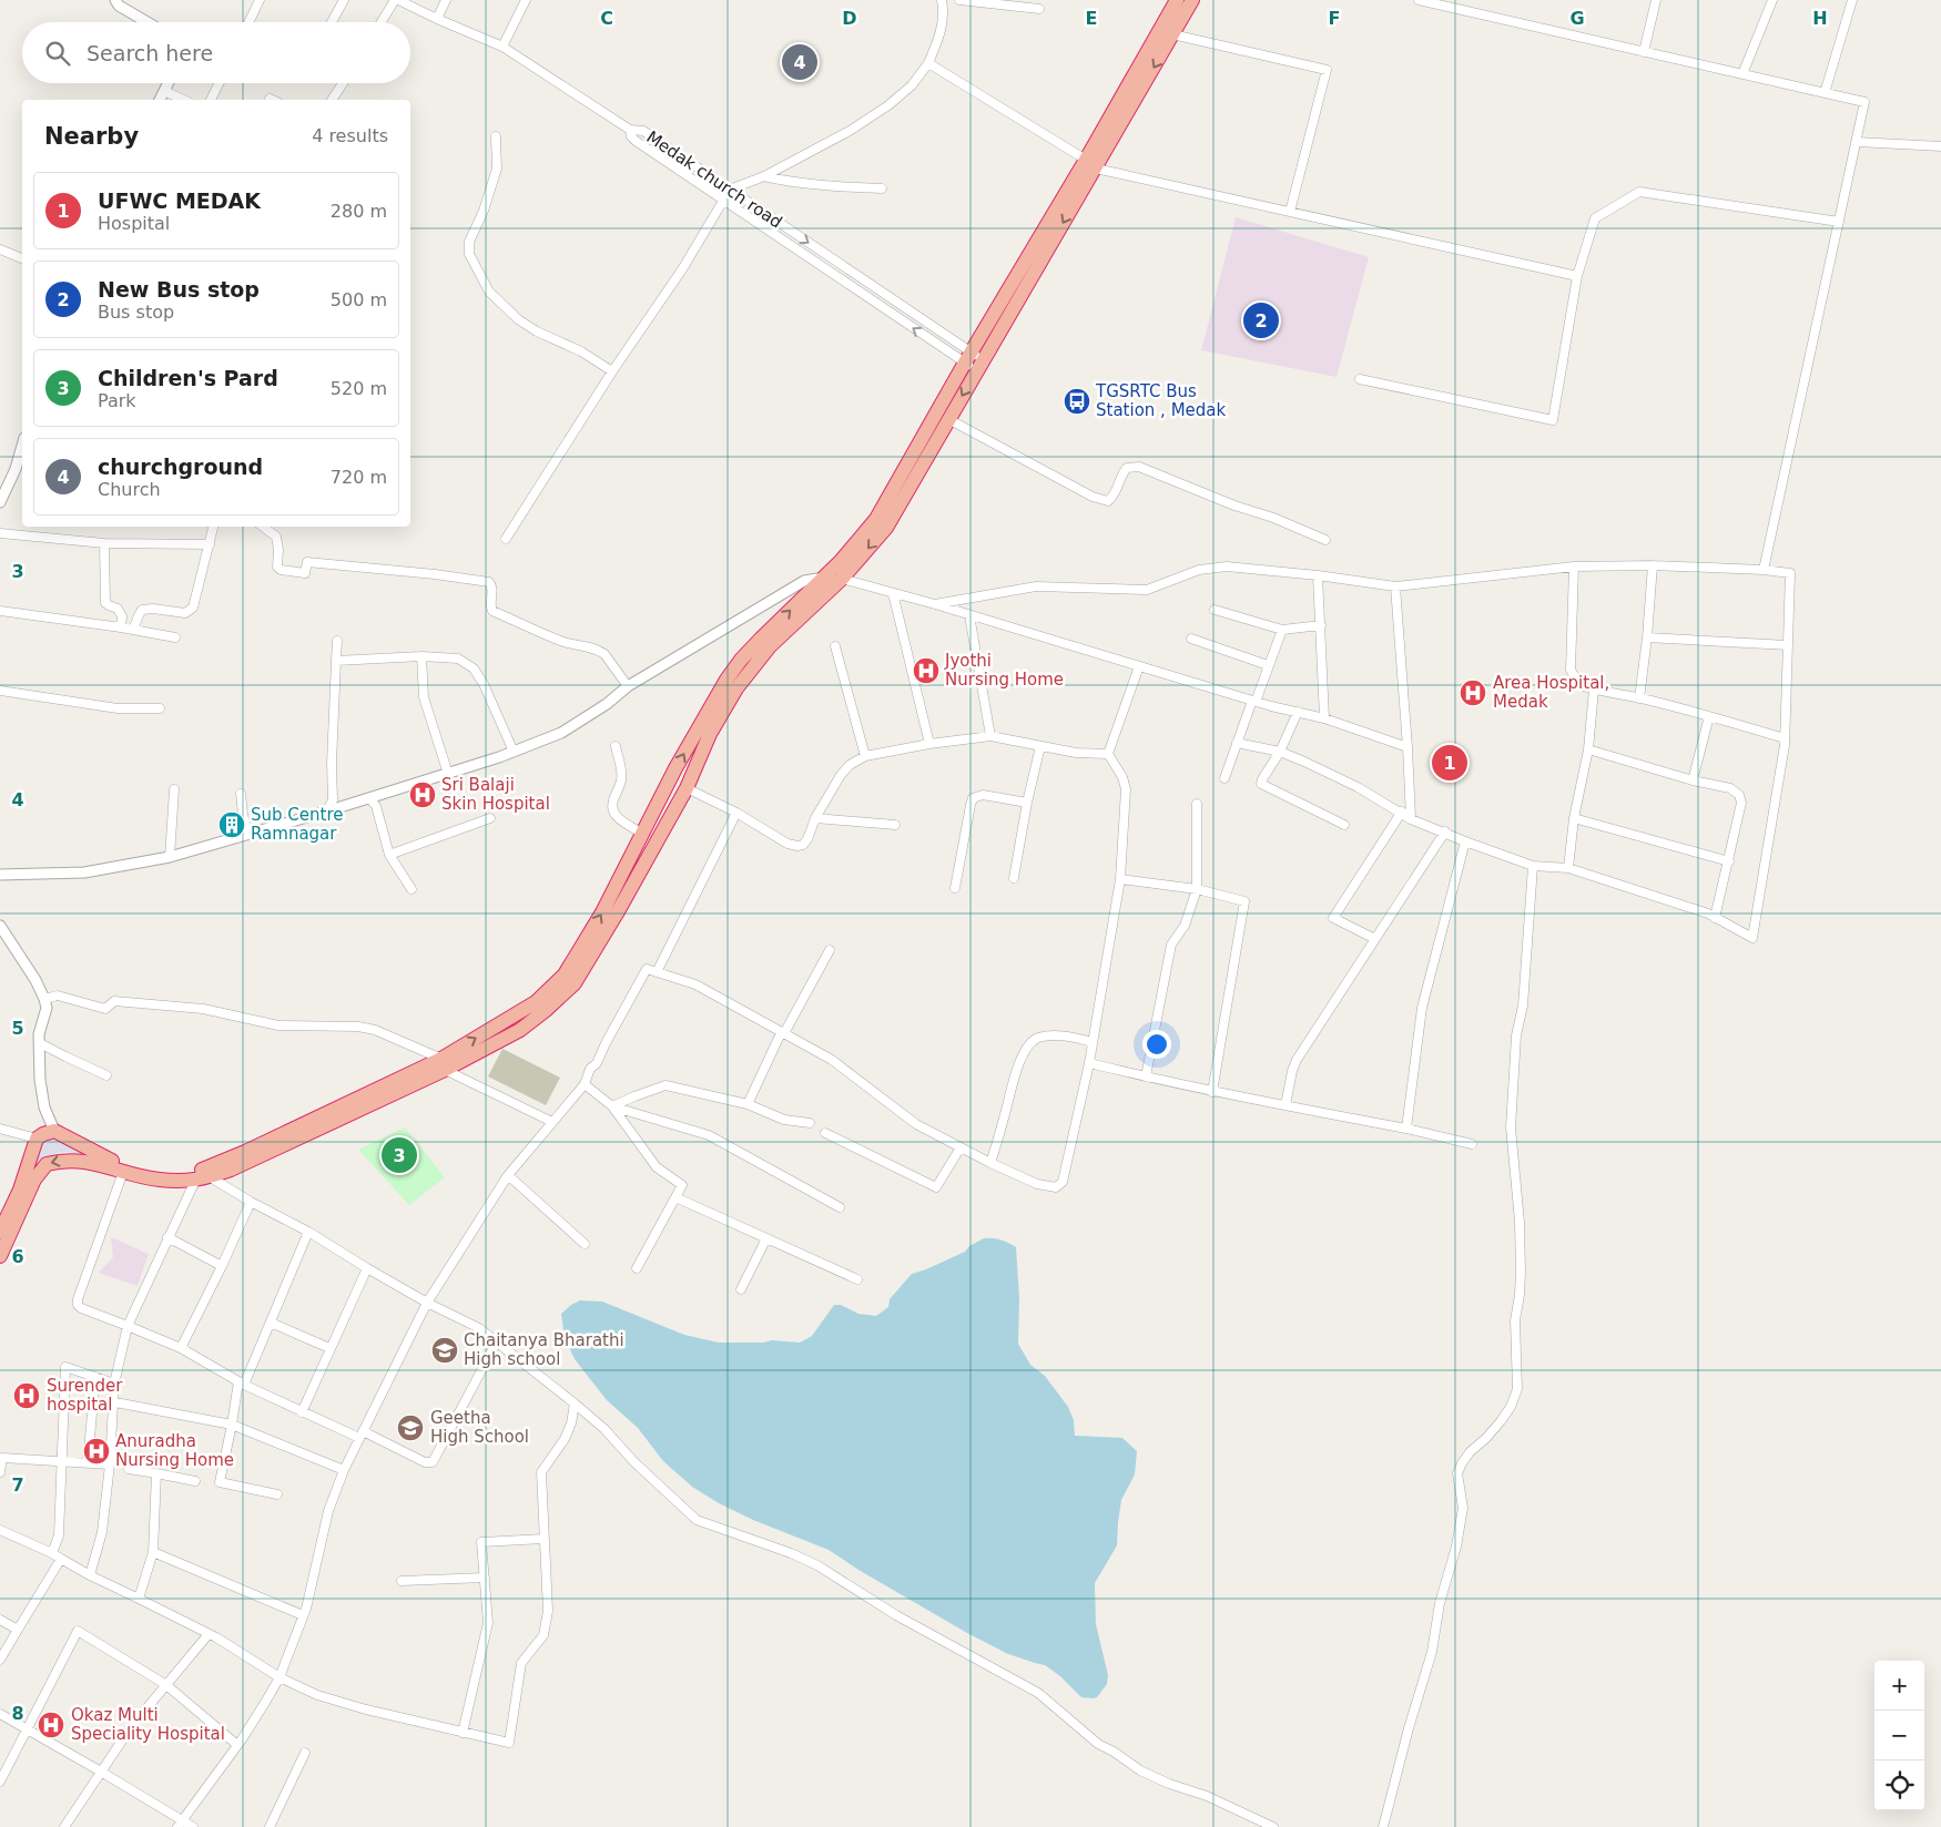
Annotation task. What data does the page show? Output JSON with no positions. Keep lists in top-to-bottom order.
{
  "streets": {
    "street": ["Medak church road"]
  },
  "places": {
    "bus stop": ["TGSRTC Bus Station , Medak"],
    "hospital": [
      "Jyothi Nursing Home",
      "Area Hospital, Medak",
      "Sri Balaji Skin Hospital",
      "Surender hospital",
      "Anuradha Nursing Home",
      "Okaz Multi Speciality Hospital"
    ],
    "building": ["Sub Centre Ramnagar"],
    "school or university": ["Chaitanya Bharathi High school", "Geetha High School"]
  },
  "page": {
    "search": "Search here",
    "pins": [
      "4",
      "2",
      "1",
      "3"
    ],
    "heading": ["Nearby", "4 results"],
    "list": [
      {
        "mark": "1",
        "name": "UFWC MEDAK",
        "note": "Hospital",
        "value": "280 m"
      },
      {
        "mark": "2",
        "name": "New Bus stop",
        "note": "Bus stop",
        "value": "500 m"
      },
      {
        "mark": "3",
        "name": "Children's Pard",
        "note": "Park",
        "value": "520 m"
      },
      {
        "mark": "4",
        "name": "churchground",
        "note": "Church",
        "value": "720 m"
      }
    ],
    "map_buttons": ["+", "−"]
  },
  "grid": {
    "columns": [
      "C",
      "D",
      "E",
      "F",
      "G",
      "H"
    ],
    "rows": [
      "3",
      "4",
      "5",
      "6",
      "7",
      "8"
    ]
  }
}
